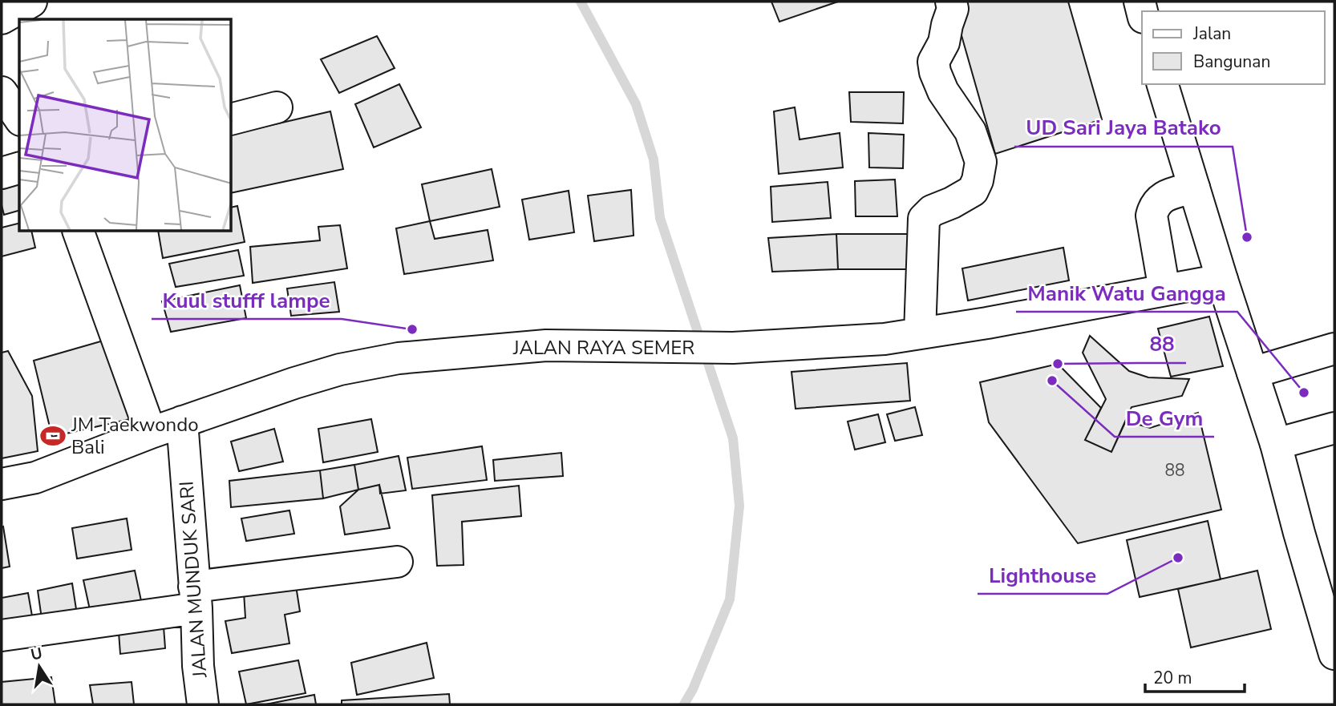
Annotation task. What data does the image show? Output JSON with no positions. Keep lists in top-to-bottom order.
{
  "streets": {
    "street": ["JALAN RAYA SEMER", "JALAN MUNDUK SARI"]
  },
  "crossings": [
    ["JALAN RAYA SEMER", "JALAN MUNDUK SARI"]
  ],
  "places": {
    "other": [
      "UD Sari Jaya Batako",
      "Kuul stufff lampe",
      "88",
      "De Gym",
      "Manik Watu Gangga",
      "Lighthouse"
    ],
    "sports": ["JM Taekwondo Bali"]
  },
  "house_numbers": ["88"],
  "legend": ["Jalan", "Bangunan"],
  "scale_bar": "20 m",
  "north": "top"
}
